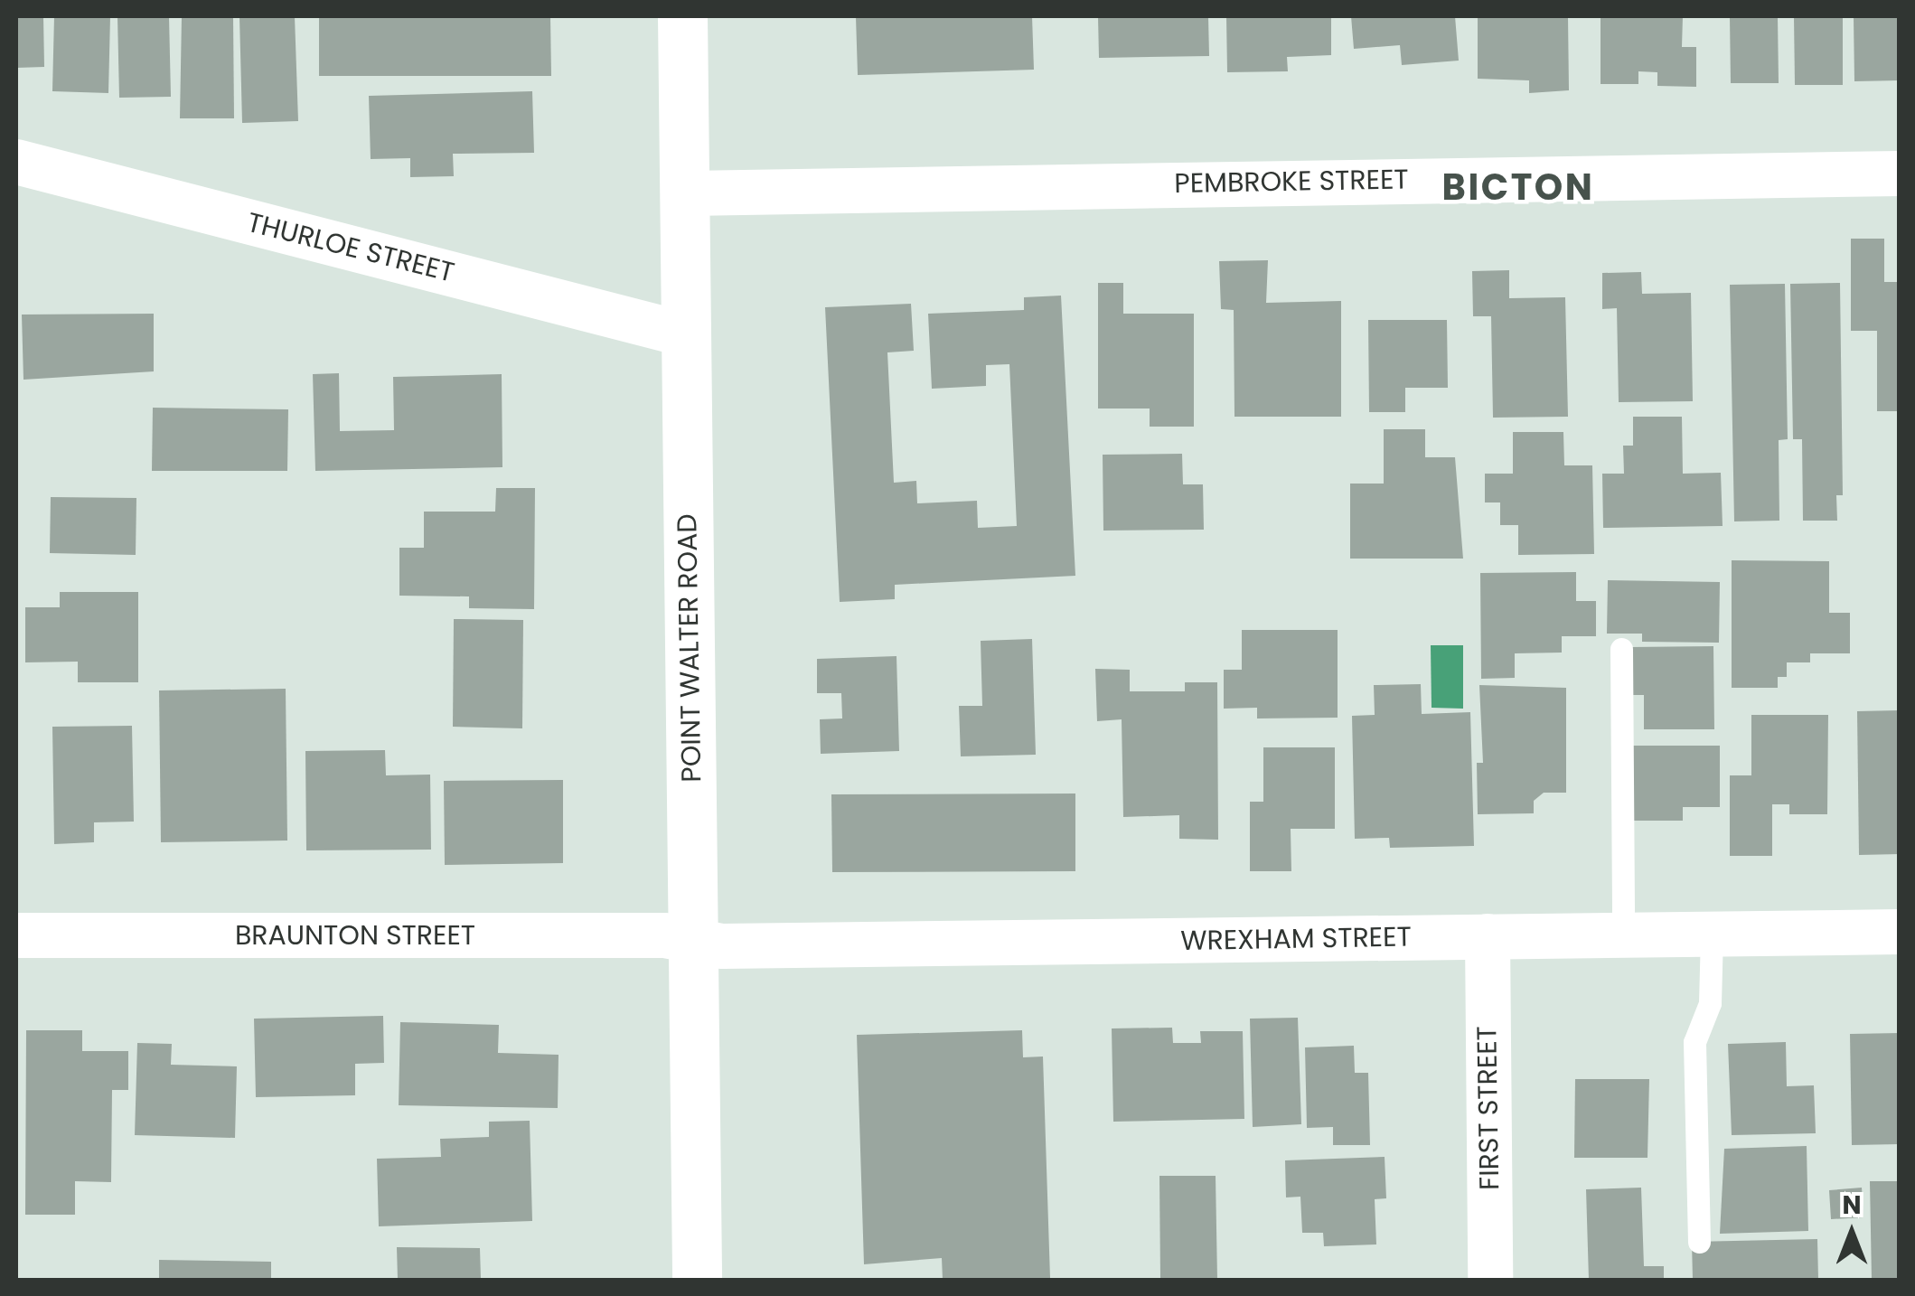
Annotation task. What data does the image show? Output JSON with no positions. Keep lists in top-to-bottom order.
{
  "streets": {
    "street": [
      "PEMBROKE STREET",
      "THURLOE STREET",
      "POINT WALTER ROAD",
      "BRAUNTON STREET",
      "WREXHAM STREET",
      "FIRST STREET"
    ]
  },
  "crossings": [
    ["PEMBROKE STREET", "POINT WALTER ROAD"],
    ["THURLOE STREET", "POINT WALTER ROAD"],
    ["POINT WALTER ROAD", "BRAUNTON STREET"],
    ["POINT WALTER ROAD", "WREXHAM STREET"],
    ["BRAUNTON STREET", "WREXHAM STREET"],
    ["WREXHAM STREET", "FIRST STREET"]
  ],
  "districts": ["BICTON"],
  "north": "top"
}
